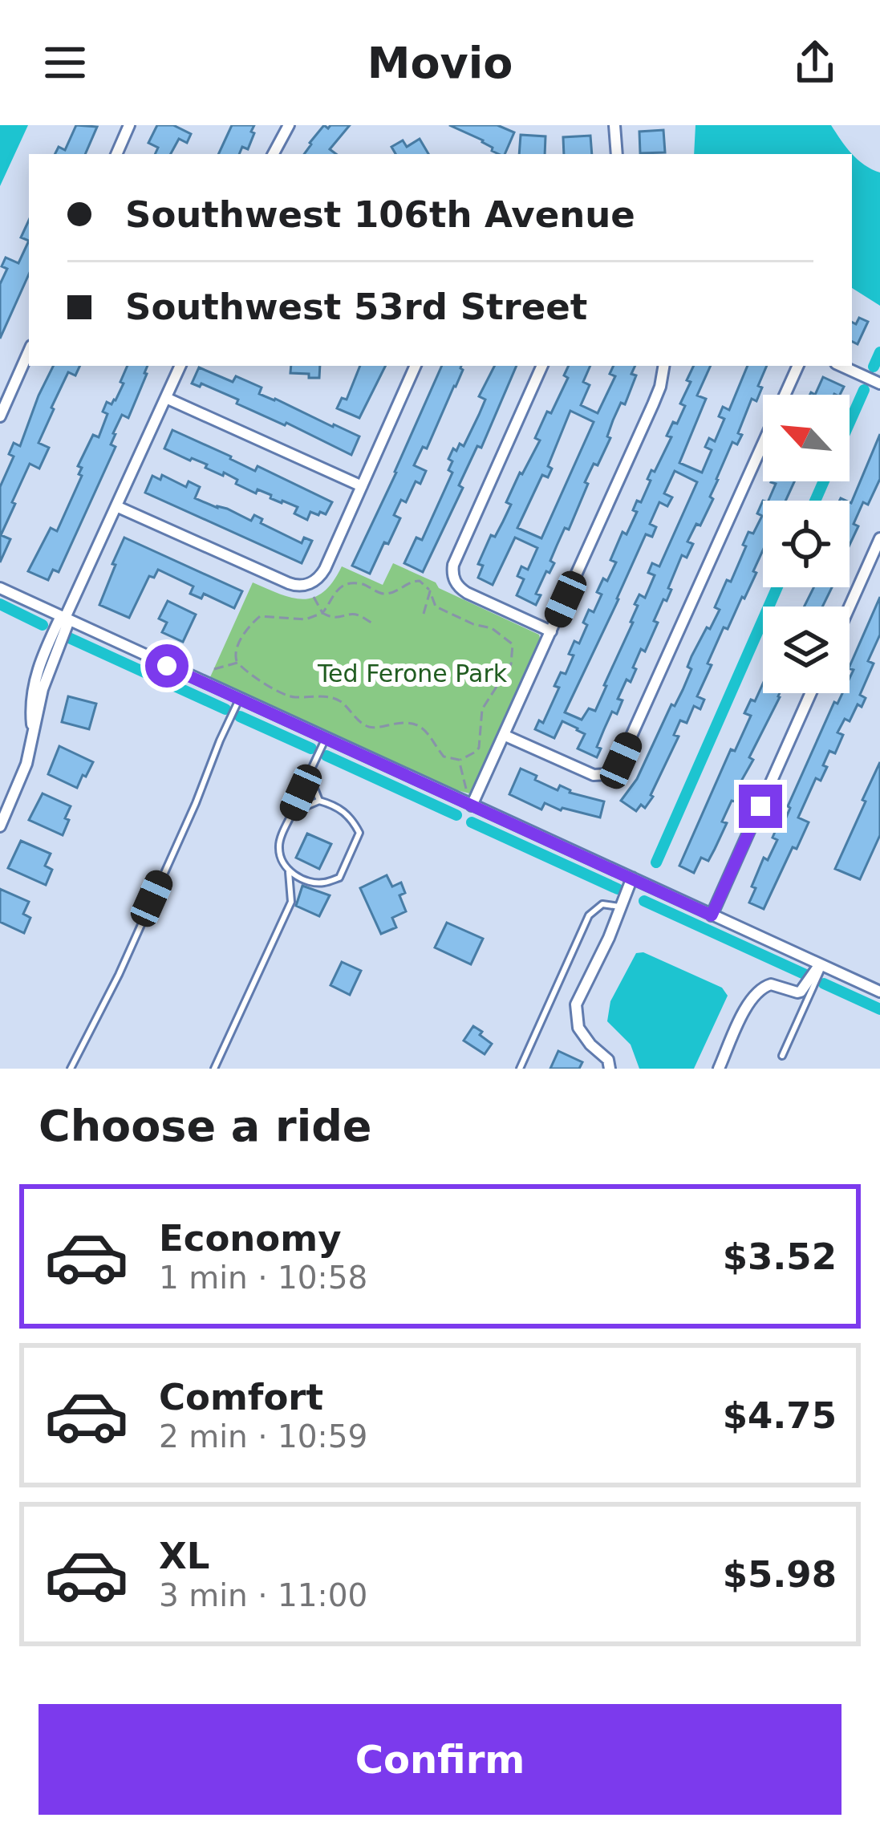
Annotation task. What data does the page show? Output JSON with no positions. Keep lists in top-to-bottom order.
{
  "parks": ["Ted Ferone Park"],
  "north": "top left",
  "page": {
    "header": "Movio",
    "banner": ["Southwest 106th Avenue", "Southwest 53rd Street"],
    "heading": "Choose a ride",
    "list": [
      {
        "name": "Economy",
        "note": "1 min · 10:58",
        "value": "$3.52"
      },
      {
        "name": "Comfort",
        "note": "2 min · 10:59",
        "value": "$4.75"
      },
      {
        "name": "XL",
        "note": "3 min · 11:00",
        "value": "$5.98"
      }
    ],
    "buttons": "Confirm"
  }
}
